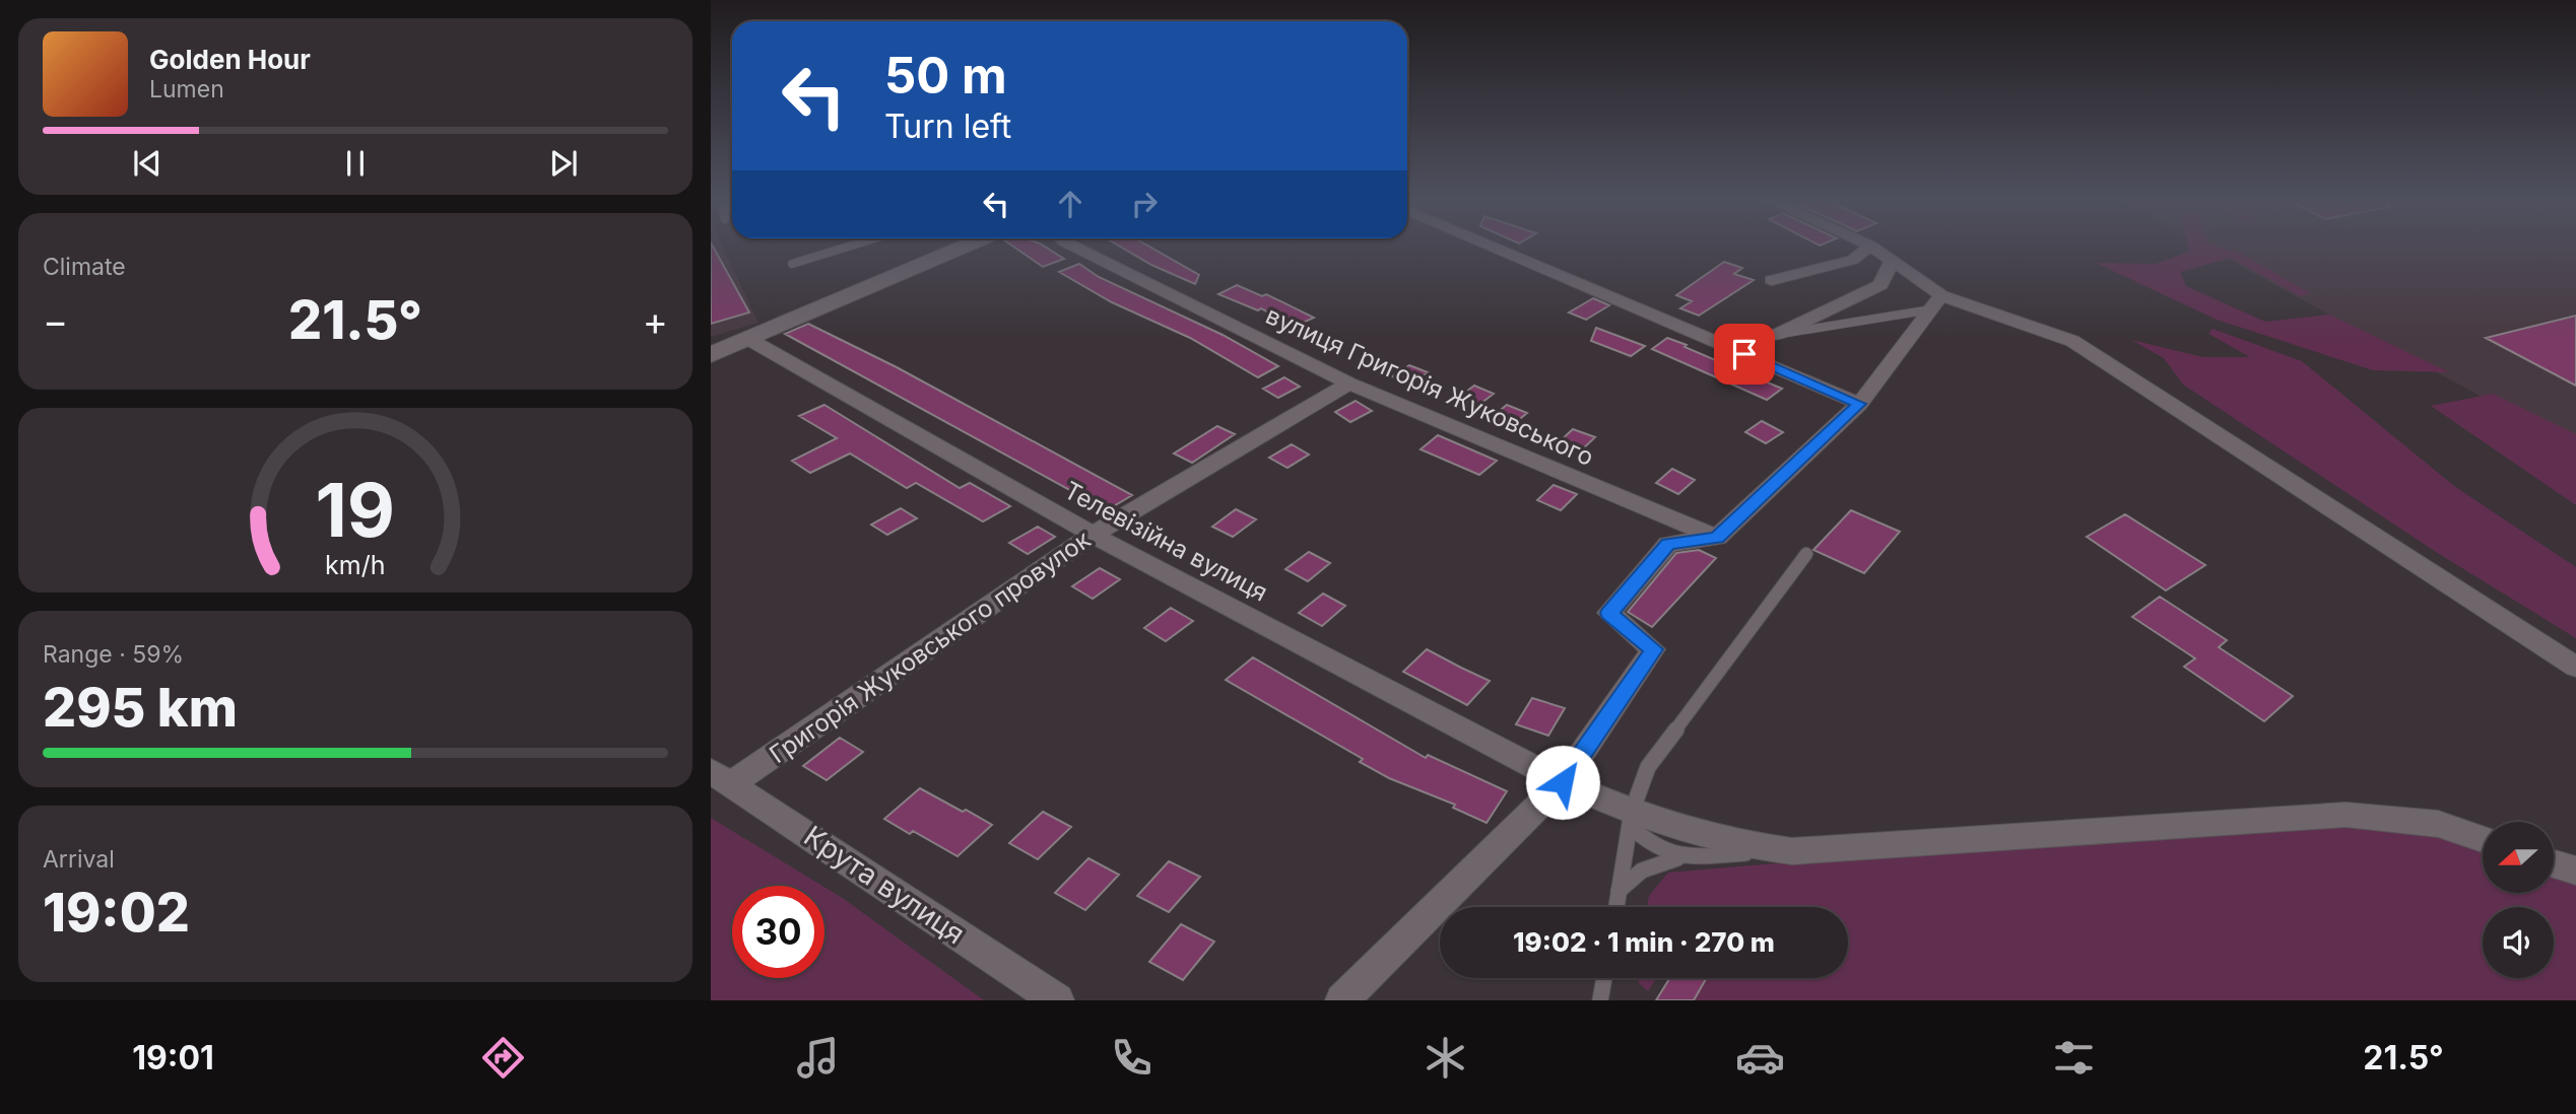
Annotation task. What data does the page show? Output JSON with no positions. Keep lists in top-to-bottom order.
{
  "streets": {
    "street": [
      "вулиця Григорія Жуковського",
      "Телевізійна вулиця",
      "Григорія Жуковського провулок",
      "Крута вулиця"
    ]
  },
  "crossings": [
    ["вулиця Григорія Жуковського", "Григорія Жуковського провулок"],
    ["Телевізійна вулиця", "Григорія Жуковського провулок"],
    ["Григорія Жуковського провулок", "Крута вулиця"]
  ],
  "north": "left",
  "page": {
    "turn": ["50 m", "Turn left"],
    "song": ["Golden Hour", "Lumen"],
    "tile": [
      "Climate",
      ["Range · 59%", "295 km"],
      ["Arrival", "19:02"]
    ],
    "heat": ["−", "21.5°", "+"],
    "limit": "30",
    "trip": "19:02 · 1 min · 270 m",
    "tabs": ["19:01", "21.5°"],
    "gauge": ["19", "km/h"]
  }
}
